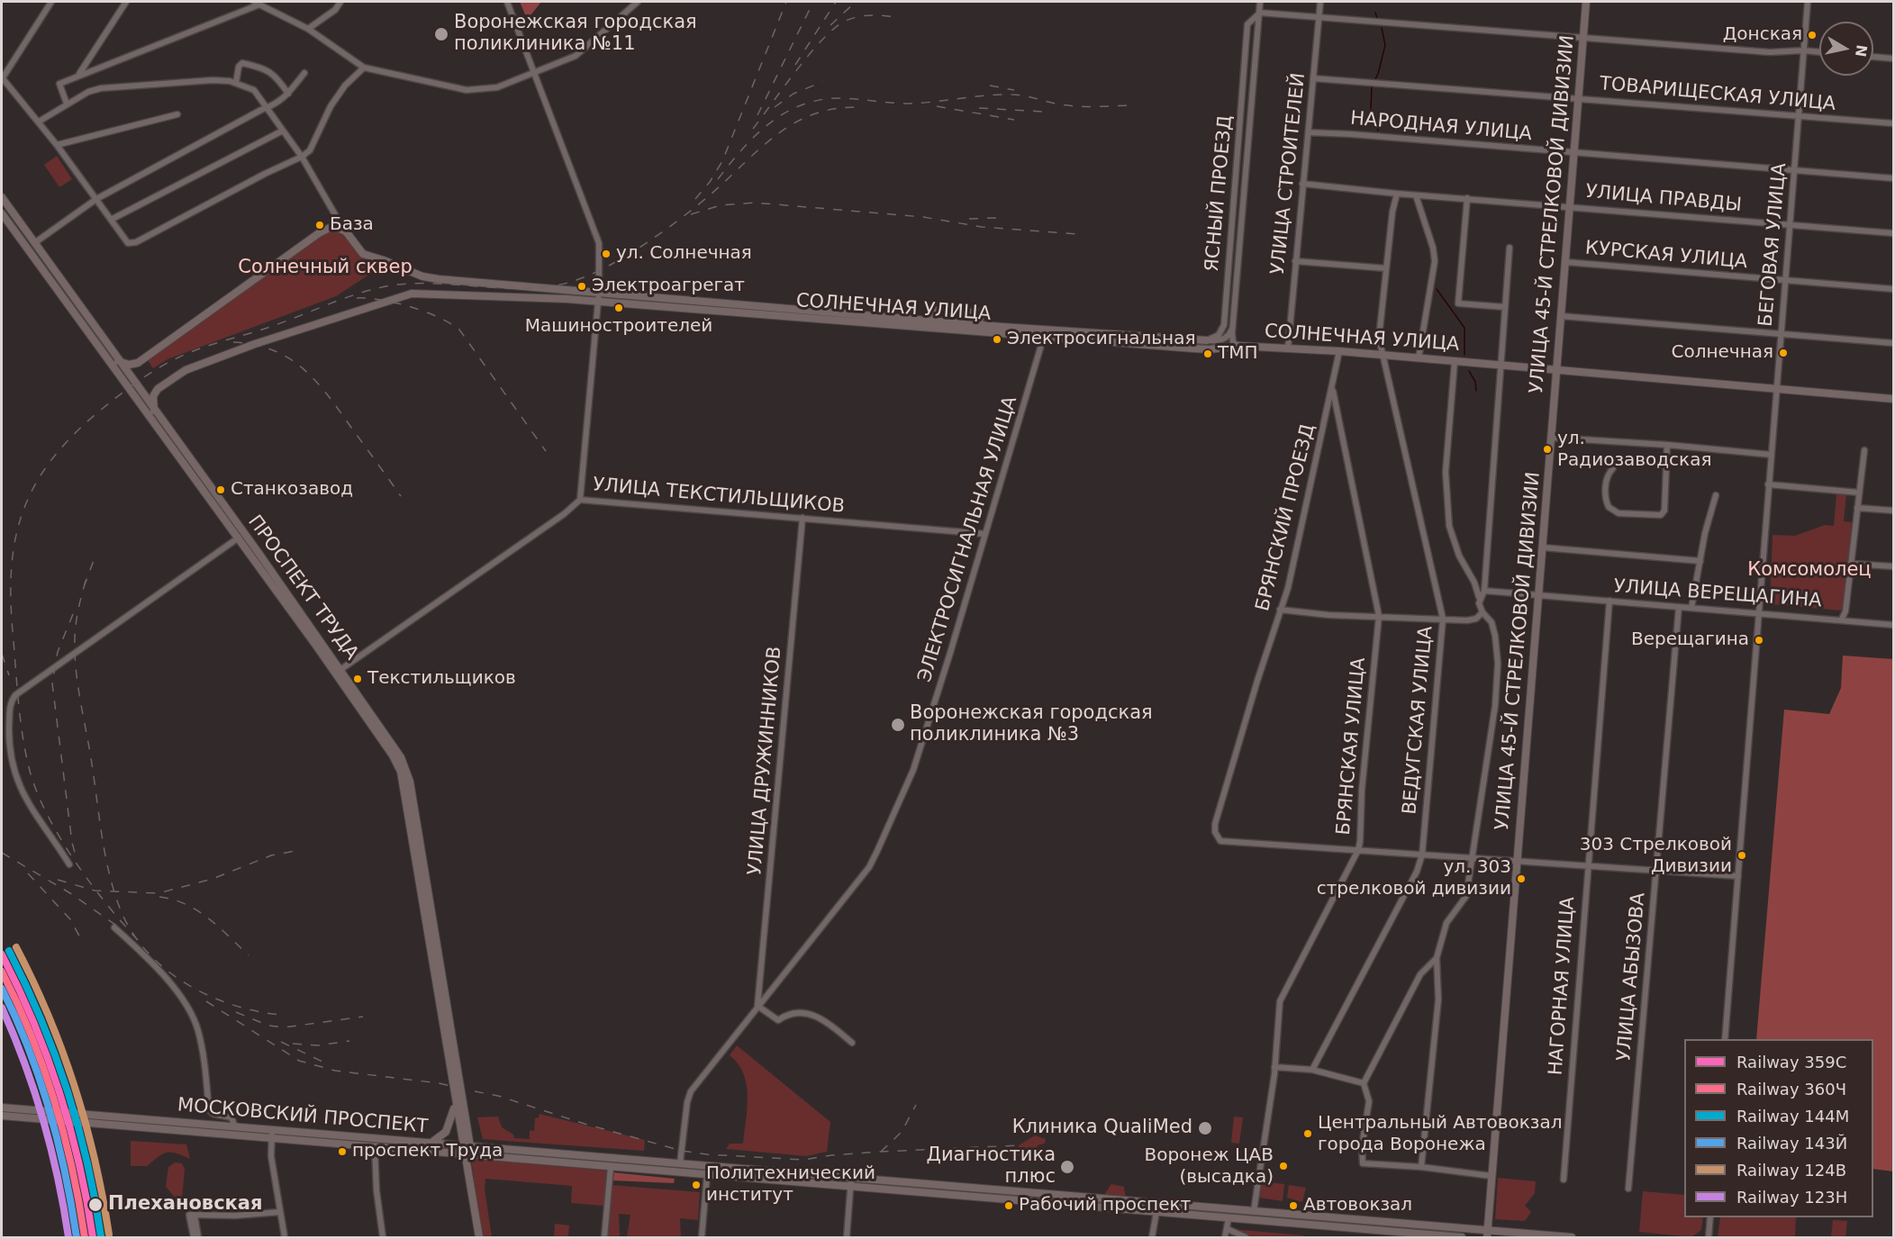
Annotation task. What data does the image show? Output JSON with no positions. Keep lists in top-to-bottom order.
{
  "streets": {
    "main road": [
      "УЛИЦА 45-Й СТРЕЛКОВОЙ ДИВИЗИИ",
      "СОЛНЕЧНАЯ УЛИЦА",
      "ПРОСПЕКТ ТРУДА",
      "БРЯНСКАЯ УЛИЦА",
      "МОСКОВСКИЙ ПРОСПЕКТ"
    ],
    "street": [
      "ТОВАРИЩЕСКАЯ УЛИЦА",
      "НАРОДНАЯ УЛИЦА",
      "УЛИЦА СТРОИТЕЛЕЙ",
      "ЯСНЫЙ ПРОЕЗД",
      "УЛИЦА ПРАВДЫ",
      "БЕГОВАЯ УЛИЦА",
      "КУРСКАЯ УЛИЦА",
      "УЛИЦА ТЕКСТИЛЬЩИКОВ",
      "БРЯНСКИЙ ПРОЕЗД",
      "ЭЛЕКТРОСИГНАЛЬНАЯ УЛИЦА",
      "УЛИЦА ВЕРЕЩАГИНА",
      "ВЕДУГСКАЯ УЛИЦА",
      "УЛИЦА ДРУЖИННИКОВ",
      "УЛИЦА АБЫЗОВА",
      "НАГОРНАЯ УЛИЦА"
    ]
  },
  "crossings": [
    ["ТОВАРИЩЕСКАЯ УЛИЦА", "УЛИЦА СТРОИТЕЛЕЙ"],
    ["ТОВАРИЩЕСКАЯ УЛИЦА", "УЛИЦА 45-Й СТРЕЛКОВОЙ ДИВИЗИИ"],
    ["ТОВАРИЩЕСКАЯ УЛИЦА", "БЕГОВАЯ УЛИЦА"],
    ["НАРОДНАЯ УЛИЦА", "УЛИЦА СТРОИТЕЛЕЙ"],
    ["НАРОДНАЯ УЛИЦА", "УЛИЦА 45-Й СТРЕЛКОВОЙ ДИВИЗИИ"],
    ["НАРОДНАЯ УЛИЦА", "БЕГОВАЯ УЛИЦА"],
    ["УЛИЦА СТРОИТЕЛЕЙ", "УЛИЦА ПРАВДЫ"],
    ["УЛИЦА СТРОИТЕЛЕЙ", "СОЛНЕЧНАЯ УЛИЦА"],
    ["ЯСНЫЙ ПРОЕЗД", "СОЛНЕЧНАЯ УЛИЦА"],
    ["УЛИЦА ПРАВДЫ", "УЛИЦА 45-Й СТРЕЛКОВОЙ ДИВИЗИИ"],
    ["УЛИЦА ПРАВДЫ", "БЕГОВАЯ УЛИЦА"],
    ["УЛИЦА ПРАВДЫ", "ВЕДУГСКАЯ УЛИЦА"],
    ["УЛИЦА 45-Й СТРЕЛКОВОЙ ДИВИЗИИ", "КУРСКАЯ УЛИЦА"],
    ["УЛИЦА 45-Й СТРЕЛКОВОЙ ДИВИЗИИ", "СОЛНЕЧНАЯ УЛИЦА"],
    ["УЛИЦА 45-Й СТРЕЛКОВОЙ ДИВИЗИИ", "УЛИЦА ВЕРЕЩАГИНА"],
    ["УЛИЦА 45-Й СТРЕЛКОВОЙ ДИВИЗИИ", "МОСКОВСКИЙ ПРОСПЕКТ"],
    ["БЕГОВАЯ УЛИЦА", "КУРСКАЯ УЛИЦА"],
    ["БЕГОВАЯ УЛИЦА", "СОЛНЕЧНАЯ УЛИЦА"],
    ["БЕГОВАЯ УЛИЦА", "УЛИЦА ВЕРЕЩАГИНА"],
    ["СОЛНЕЧНАЯ УЛИЦА", "БРЯНСКИЙ ПРОЕЗД"],
    ["СОЛНЕЧНАЯ УЛИЦА", "ЭЛЕКТРОСИГНАЛЬНАЯ УЛИЦА"],
    ["СОЛНЕЧНАЯ УЛИЦА", "ПРОСПЕКТ ТРУДА"],
    ["СОЛНЕЧНАЯ УЛИЦА", "ВЕДУГСКАЯ УЛИЦА"],
    ["УЛИЦА ТЕКСТИЛЬЩИКОВ", "ЭЛЕКТРОСИГНАЛЬНАЯ УЛИЦА"],
    ["УЛИЦА ТЕКСТИЛЬЩИКОВ", "ПРОСПЕКТ ТРУДА"],
    ["УЛИЦА ТЕКСТИЛЬЩИКОВ", "УЛИЦА ДРУЖИННИКОВ"],
    ["БРЯНСКИЙ ПРОЕЗД", "БРЯНСКАЯ УЛИЦА"],
    ["ЭЛЕКТРОСИГНАЛЬНАЯ УЛИЦА", "УЛИЦА ДРУЖИННИКОВ"],
    ["ЭЛЕКТРОСИГНАЛЬНАЯ УЛИЦА", "МОСКОВСКИЙ ПРОСПЕКТ"],
    ["ПРОСПЕКТ ТРУДА", "МОСКОВСКИЙ ПРОСПЕКТ"],
    ["УЛИЦА ВЕРЕЩАГИНА", "УЛИЦА АБЫЗОВА"],
    ["УЛИЦА ВЕРЕЩАГИНА", "НАГОРНАЯ УЛИЦА"],
    ["БРЯНСКАЯ УЛИЦА", "МОСКОВСКИЙ ПРОСПЕКТ"]
  ],
  "parks": ["Солнечный сквер", "Комсомолец"],
  "places": [
    "Воронежская городская поликлиника №11",
    "Донская",
    "База",
    "ул. Солнечная",
    "Электроагрегат",
    "Машиностроителей",
    "Электросигнальная",
    "Солнечная",
    "ТМП",
    "ул. Радиозаводская",
    "Станкозавод",
    "Верещагина",
    "Текстильщиков",
    "Воронежская городская поликлиника №3",
    "303 Стрелковой Дивизии",
    "ул. 303 стрелковой дивизии",
    "Клиника QualiMed",
    "Центральный Автовокзал города Воронежа",
    "проспект Труда",
    "Воронеж ЦАВ (высадка)",
    "Диагностика плюс",
    "Политехнический институт",
    "Плехановская",
    "Рабочий проспект",
    "Автовокзал"
  ],
  "lines": [
    "rail line 124В",
    "rail line 144М",
    "rail line 359С",
    "rail line 360Ч",
    "rail line 143Й",
    "rail line 123Н"
  ],
  "legend": [
    "Railway 359С",
    "Railway 360Ч",
    "Railway 144М",
    "Railway 143Й",
    "Railway 124В",
    "Railway 123Н"
  ],
  "north": "right"
}
